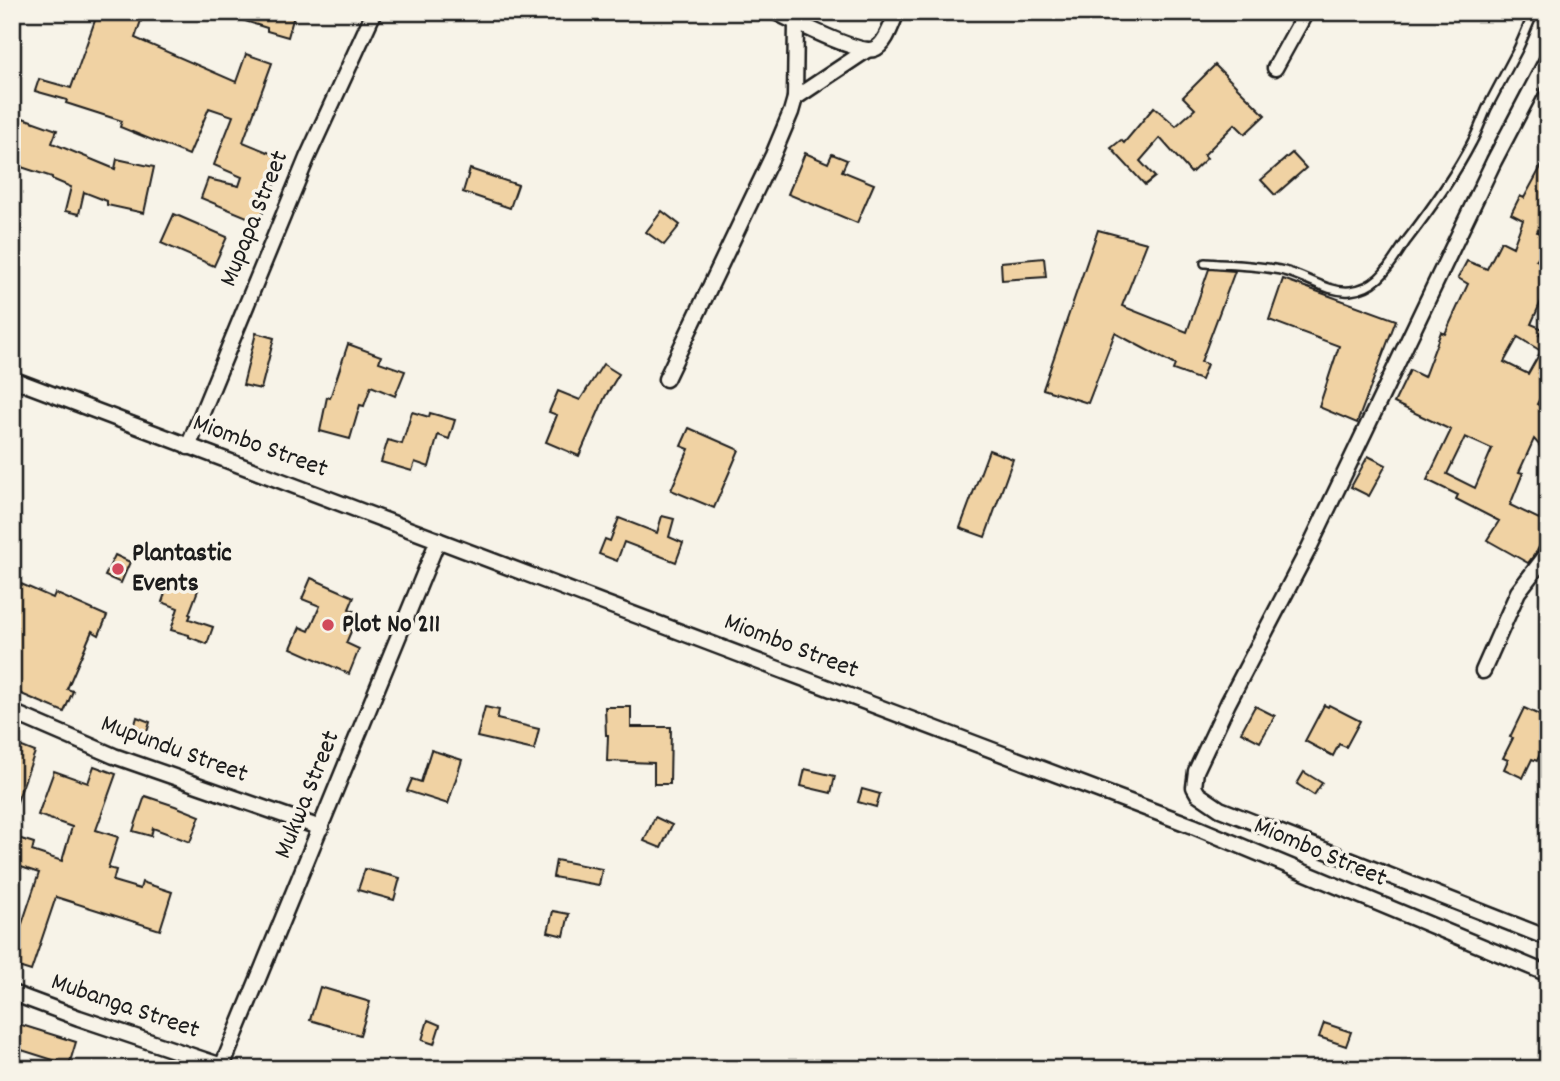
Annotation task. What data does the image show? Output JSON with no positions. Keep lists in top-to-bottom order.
{
  "streets": {
    "street": [
      "Mupapa Street",
      "Miombo Street",
      "Mupundu Street",
      "Mukwa Street",
      "Mubanga Street"
    ]
  },
  "crossings": [
    ["Mupapa Street", "Miombo Street"],
    ["Miombo Street", "Mukwa Street"],
    ["Mupundu Street", "Mukwa Street"],
    ["Mukwa Street", "Mubanga Street"]
  ],
  "places": ["Plantastic Events", "Plot No 211"]
}
